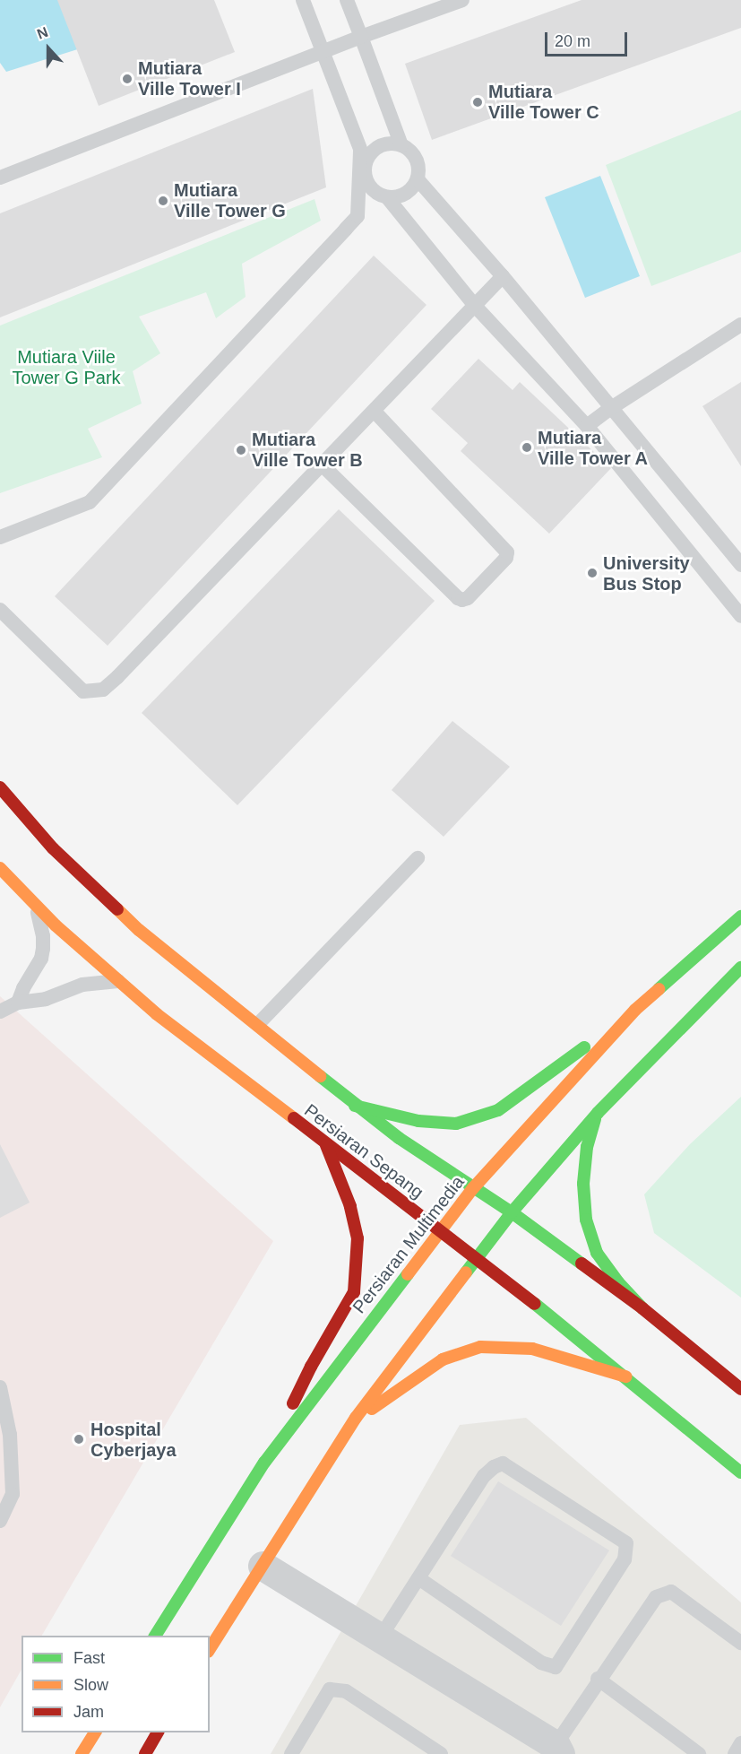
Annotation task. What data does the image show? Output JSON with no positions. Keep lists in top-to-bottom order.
{
  "streets": {
    "main road": ["Persiaran Sepang", "Persiaran Multimedia"]
  },
  "crossings": [
    ["Persiaran Sepang", "Persiaran Multimedia"]
  ],
  "parks": ["Mutiara Viile Tower G Park"],
  "places": [
    "Mutiara Ville Tower I",
    "Mutiara Ville Tower C",
    "Mutiara Ville Tower G",
    "Mutiara Ville Tower A",
    "Mutiara Ville Tower B",
    "University Bus Stop",
    "Hospital Cyberjaya"
  ],
  "legend": ["Fast", "Slow", "Jam"],
  "scale_bar": "20 m",
  "north": "top"
}
